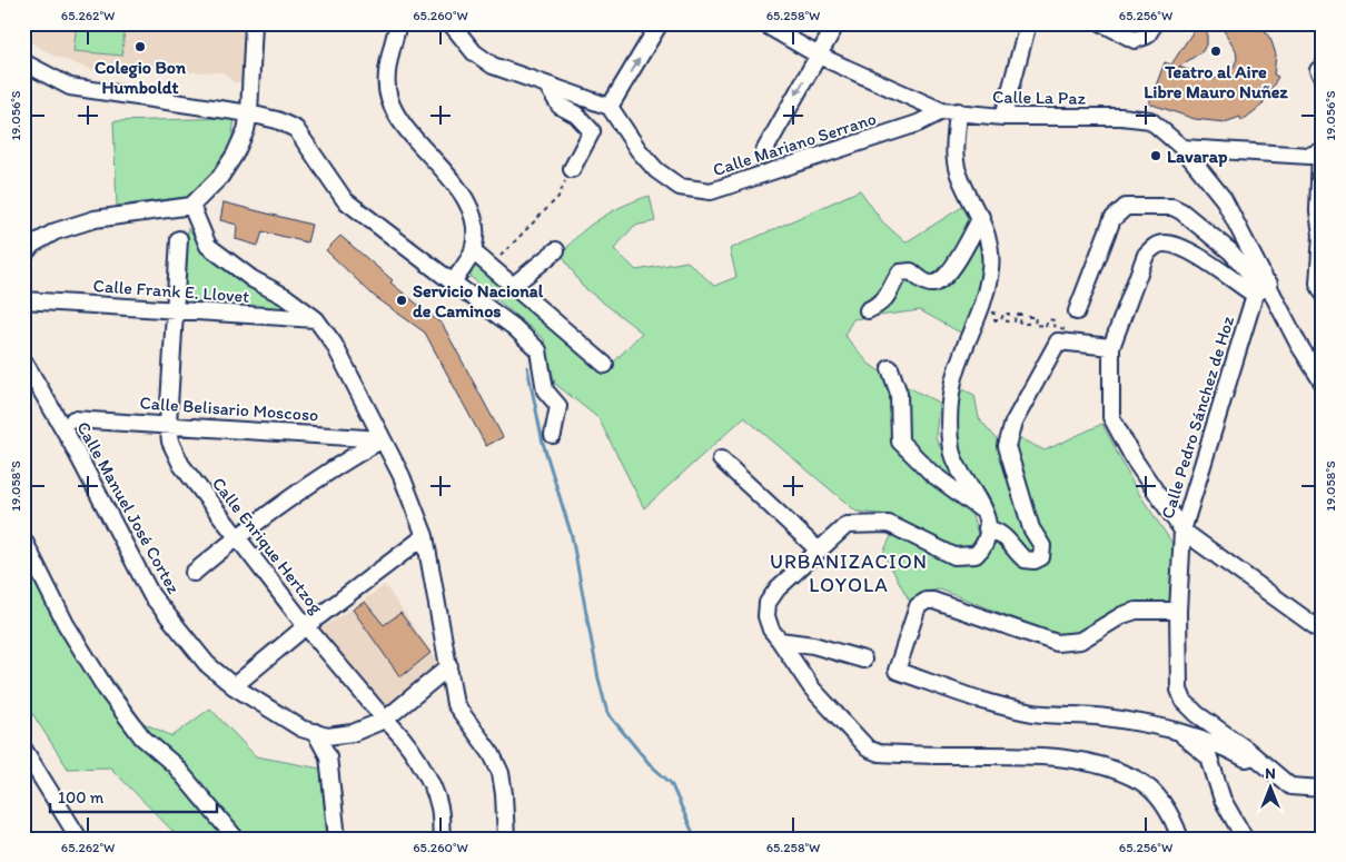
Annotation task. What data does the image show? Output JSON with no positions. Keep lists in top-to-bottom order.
{
  "streets": {
    "street": [
      "Calle La Paz",
      "Calle Mariano Serrano",
      "Calle Frank E. Llovet",
      "Calle Belisario Moscoso",
      "Calle Pedro Sánchez de Hoz",
      "Calle Manuel José Cortez",
      "Calle Enrique Hertzog"
    ]
  },
  "crossings": [
    ["Calle La Paz", "Calle Mariano Serrano"],
    ["Calle La Paz", "Calle Pedro Sánchez de Hoz"],
    ["Calle Frank E. Llovet", "Calle Enrique Hertzog"],
    ["Calle Belisario Moscoso", "Calle Enrique Hertzog"],
    ["Calle Manuel José Cortez", "Calle Enrique Hertzog"]
  ],
  "districts": ["URBANIZACION LOYOLA"],
  "places": [
    "Colegio Bon Humboldt",
    "Teatro al Aire Libre Mauro Nuñez",
    "Lavarap",
    "Servicio Nacional de Caminos"
  ],
  "scale_bar": "100 m",
  "north": "top",
  "coordinates": [
    "65.262°W",
    "65.260°W",
    "65.258°W",
    "65.256°W",
    "19.056°S",
    "19.058°S"
  ]
}
